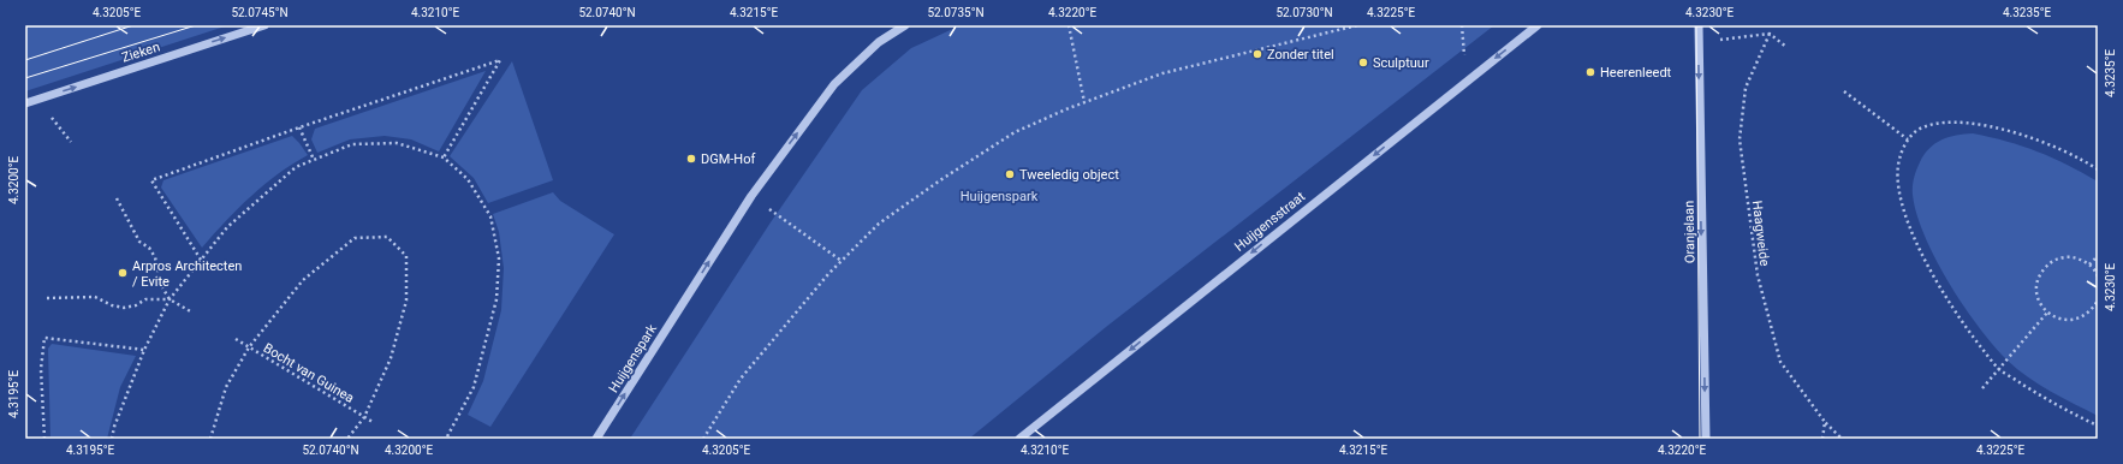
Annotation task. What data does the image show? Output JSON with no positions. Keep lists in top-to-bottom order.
{
  "streets": {
    "street": [
      "Zieken",
      "Huijgensstraat",
      "Oranjelaan",
      "Huijgenspark"
    ],
    "path": ["Haagweide", "Bocht van Guinea"]
  },
  "one_way": [
    "Zieken",
    "Huijgensstraat",
    "Oranjelaan",
    "Huijgenspark"
  ],
  "parks": ["Huijgenspark"],
  "places": [
    "Zonder titel",
    "Sculptuur",
    "Heerenleedt",
    "DGM-Hof",
    "Tweeledig object",
    "Arpros Architecten / Evite"
  ],
  "coordinates": [
    "4.3205°E",
    "52.0745°N",
    "4.3210°E",
    "52.0740°N",
    "4.3215°E",
    "52.0735°N",
    "4.3220°E",
    "52.0730°N",
    "4.3225°E",
    "4.3230°E",
    "4.3235°E",
    "4.3200°E",
    "4.3195°E"
  ]
}
